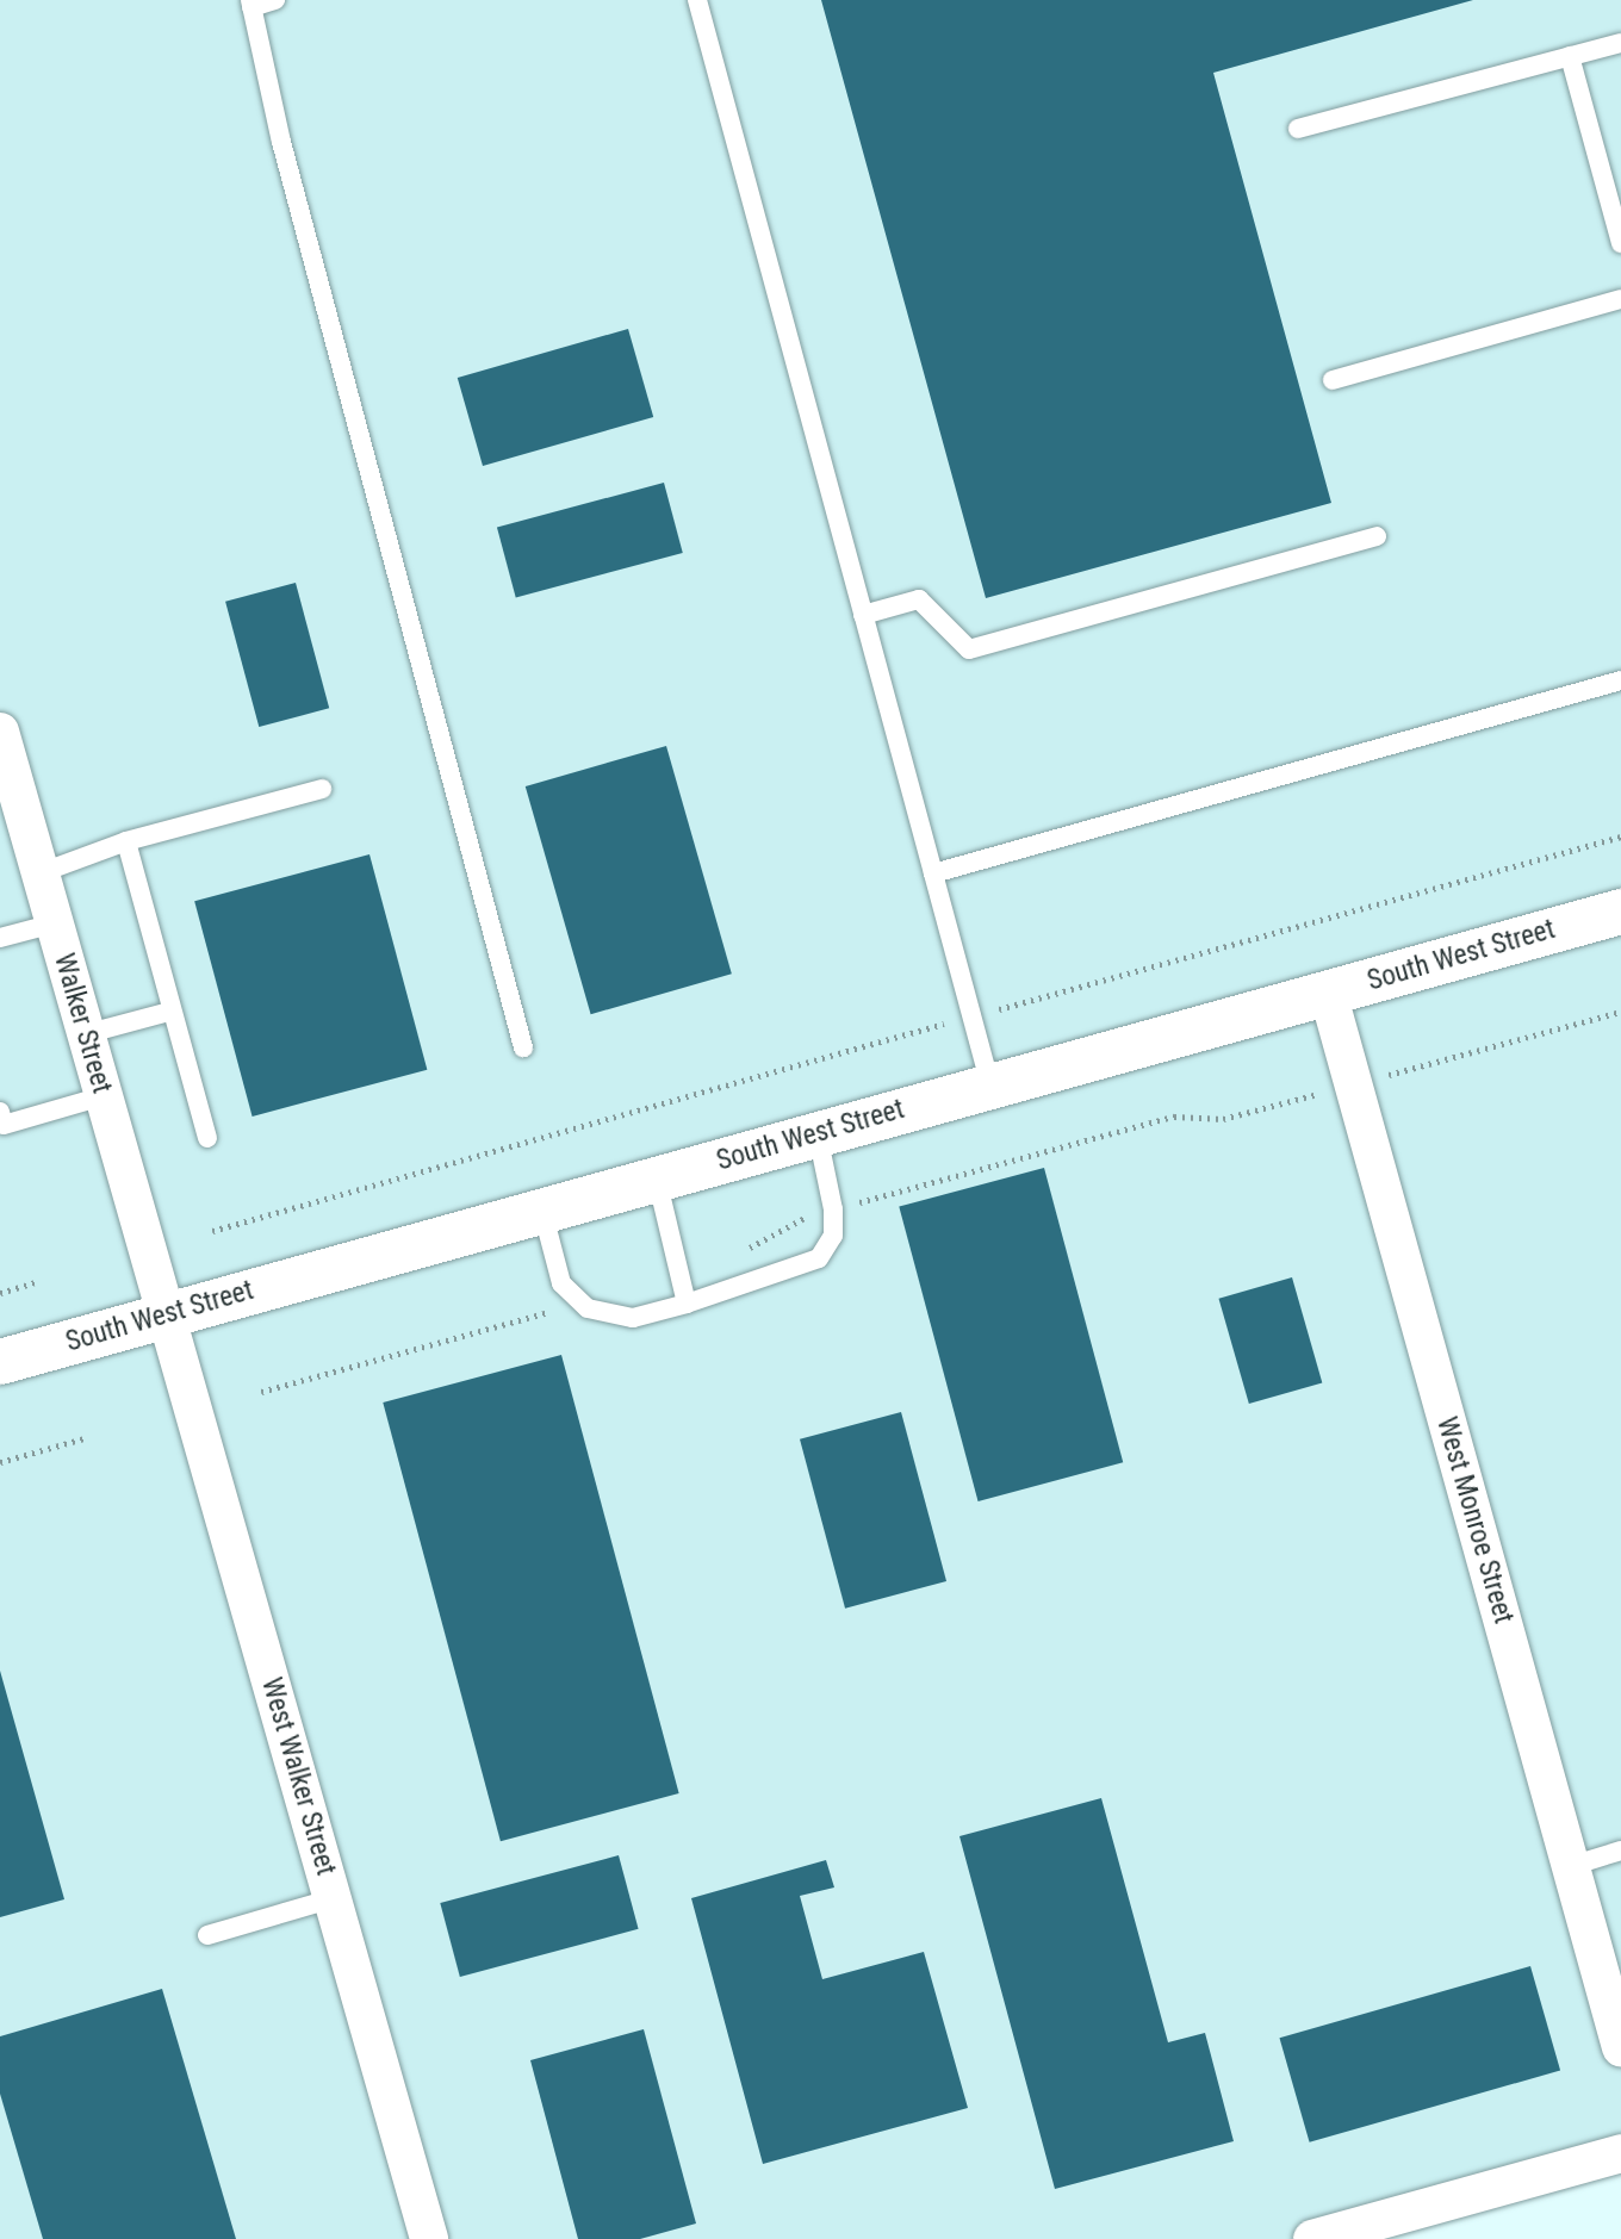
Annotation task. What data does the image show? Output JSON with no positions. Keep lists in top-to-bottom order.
{
  "streets": {
    "main road": ["South West Street"],
    "street": ["Walker Street", "West Monroe Street", "West Walker Street"]
  },
  "crossings": [
    ["South West Street", "Walker Street"],
    ["South West Street", "West Monroe Street"],
    ["South West Street", "West Walker Street"],
    ["Walker Street", "West Walker Street"]
  ]
}
